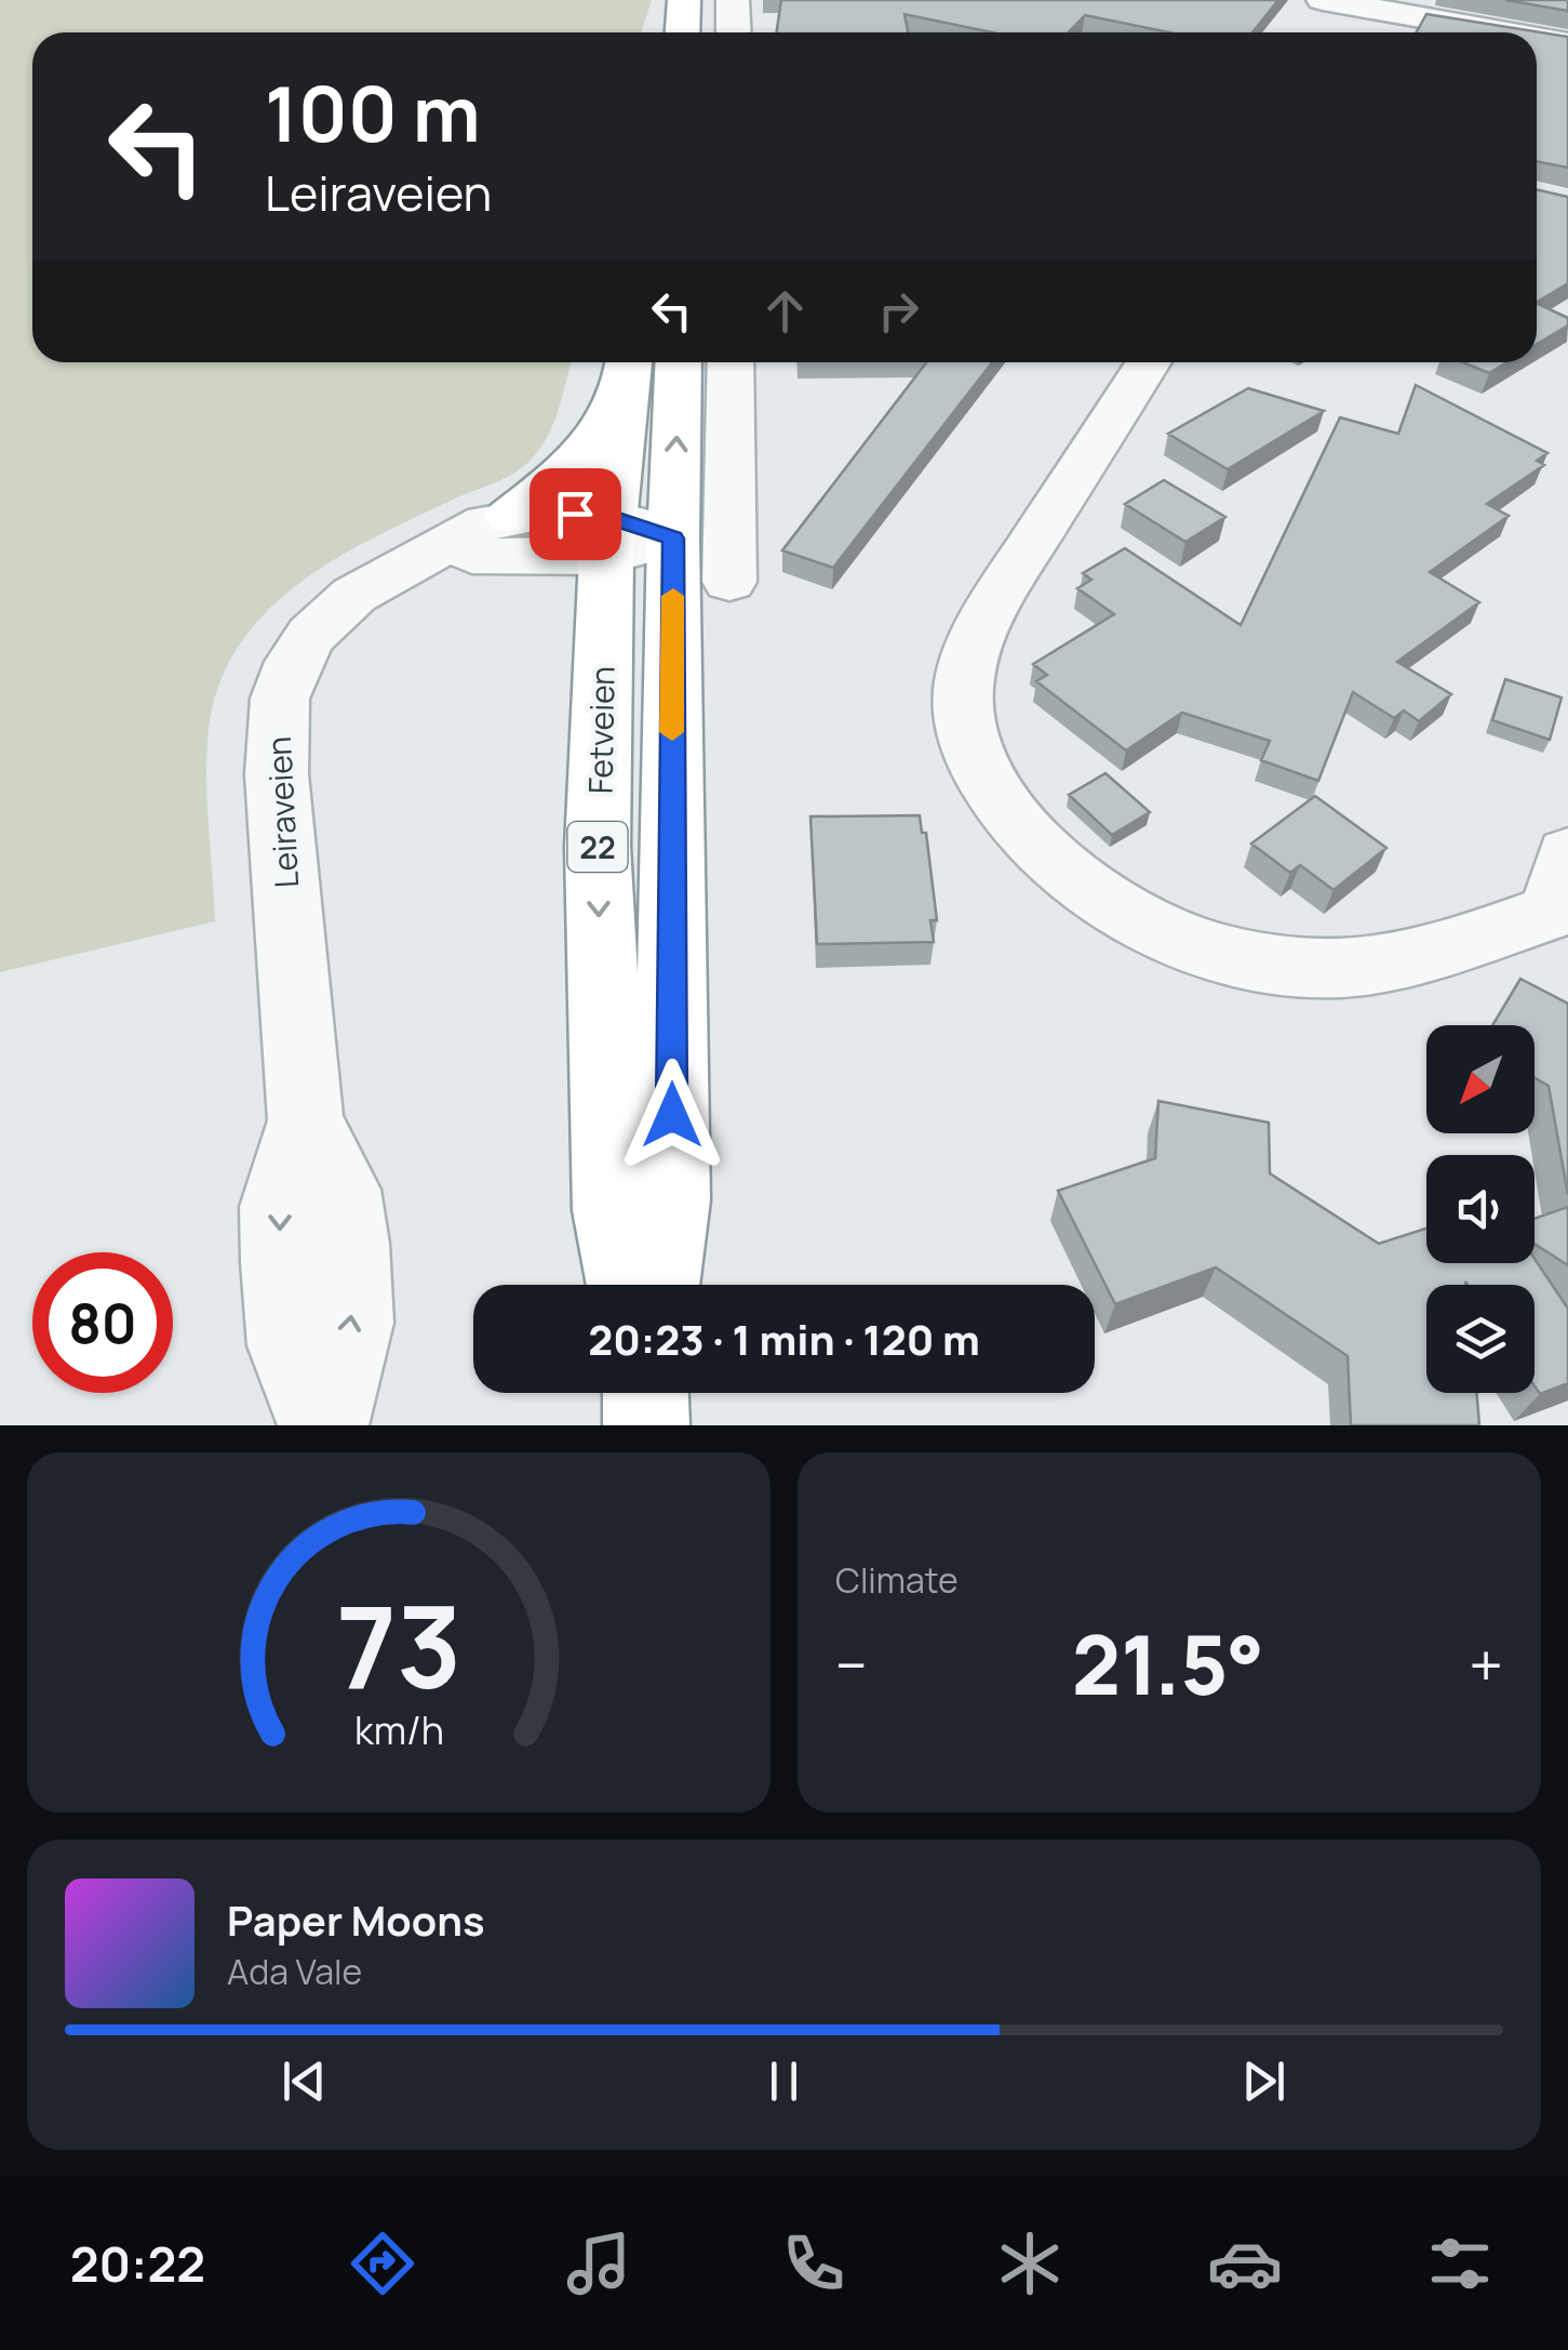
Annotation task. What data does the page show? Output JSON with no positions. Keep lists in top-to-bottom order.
{
  "streets": {
    "highway": ["Fetveien", "22"],
    "street": ["Leiraveien"]
  },
  "crossings": [
    ["Fetveien", "Leiraveien"]
  ],
  "north": "bottom left",
  "page": {
    "turn": ["100 m", "Leiraveien"],
    "limit": "80",
    "trip": "20:23 · 1 min · 120 m",
    "tile": "Climate",
    "heat": ["−", "21.5°", "+"],
    "song": ["Paper Moons", "Ada Vale"],
    "tabs": "20:22",
    "gauge": ["73", "km/h"]
  }
}
